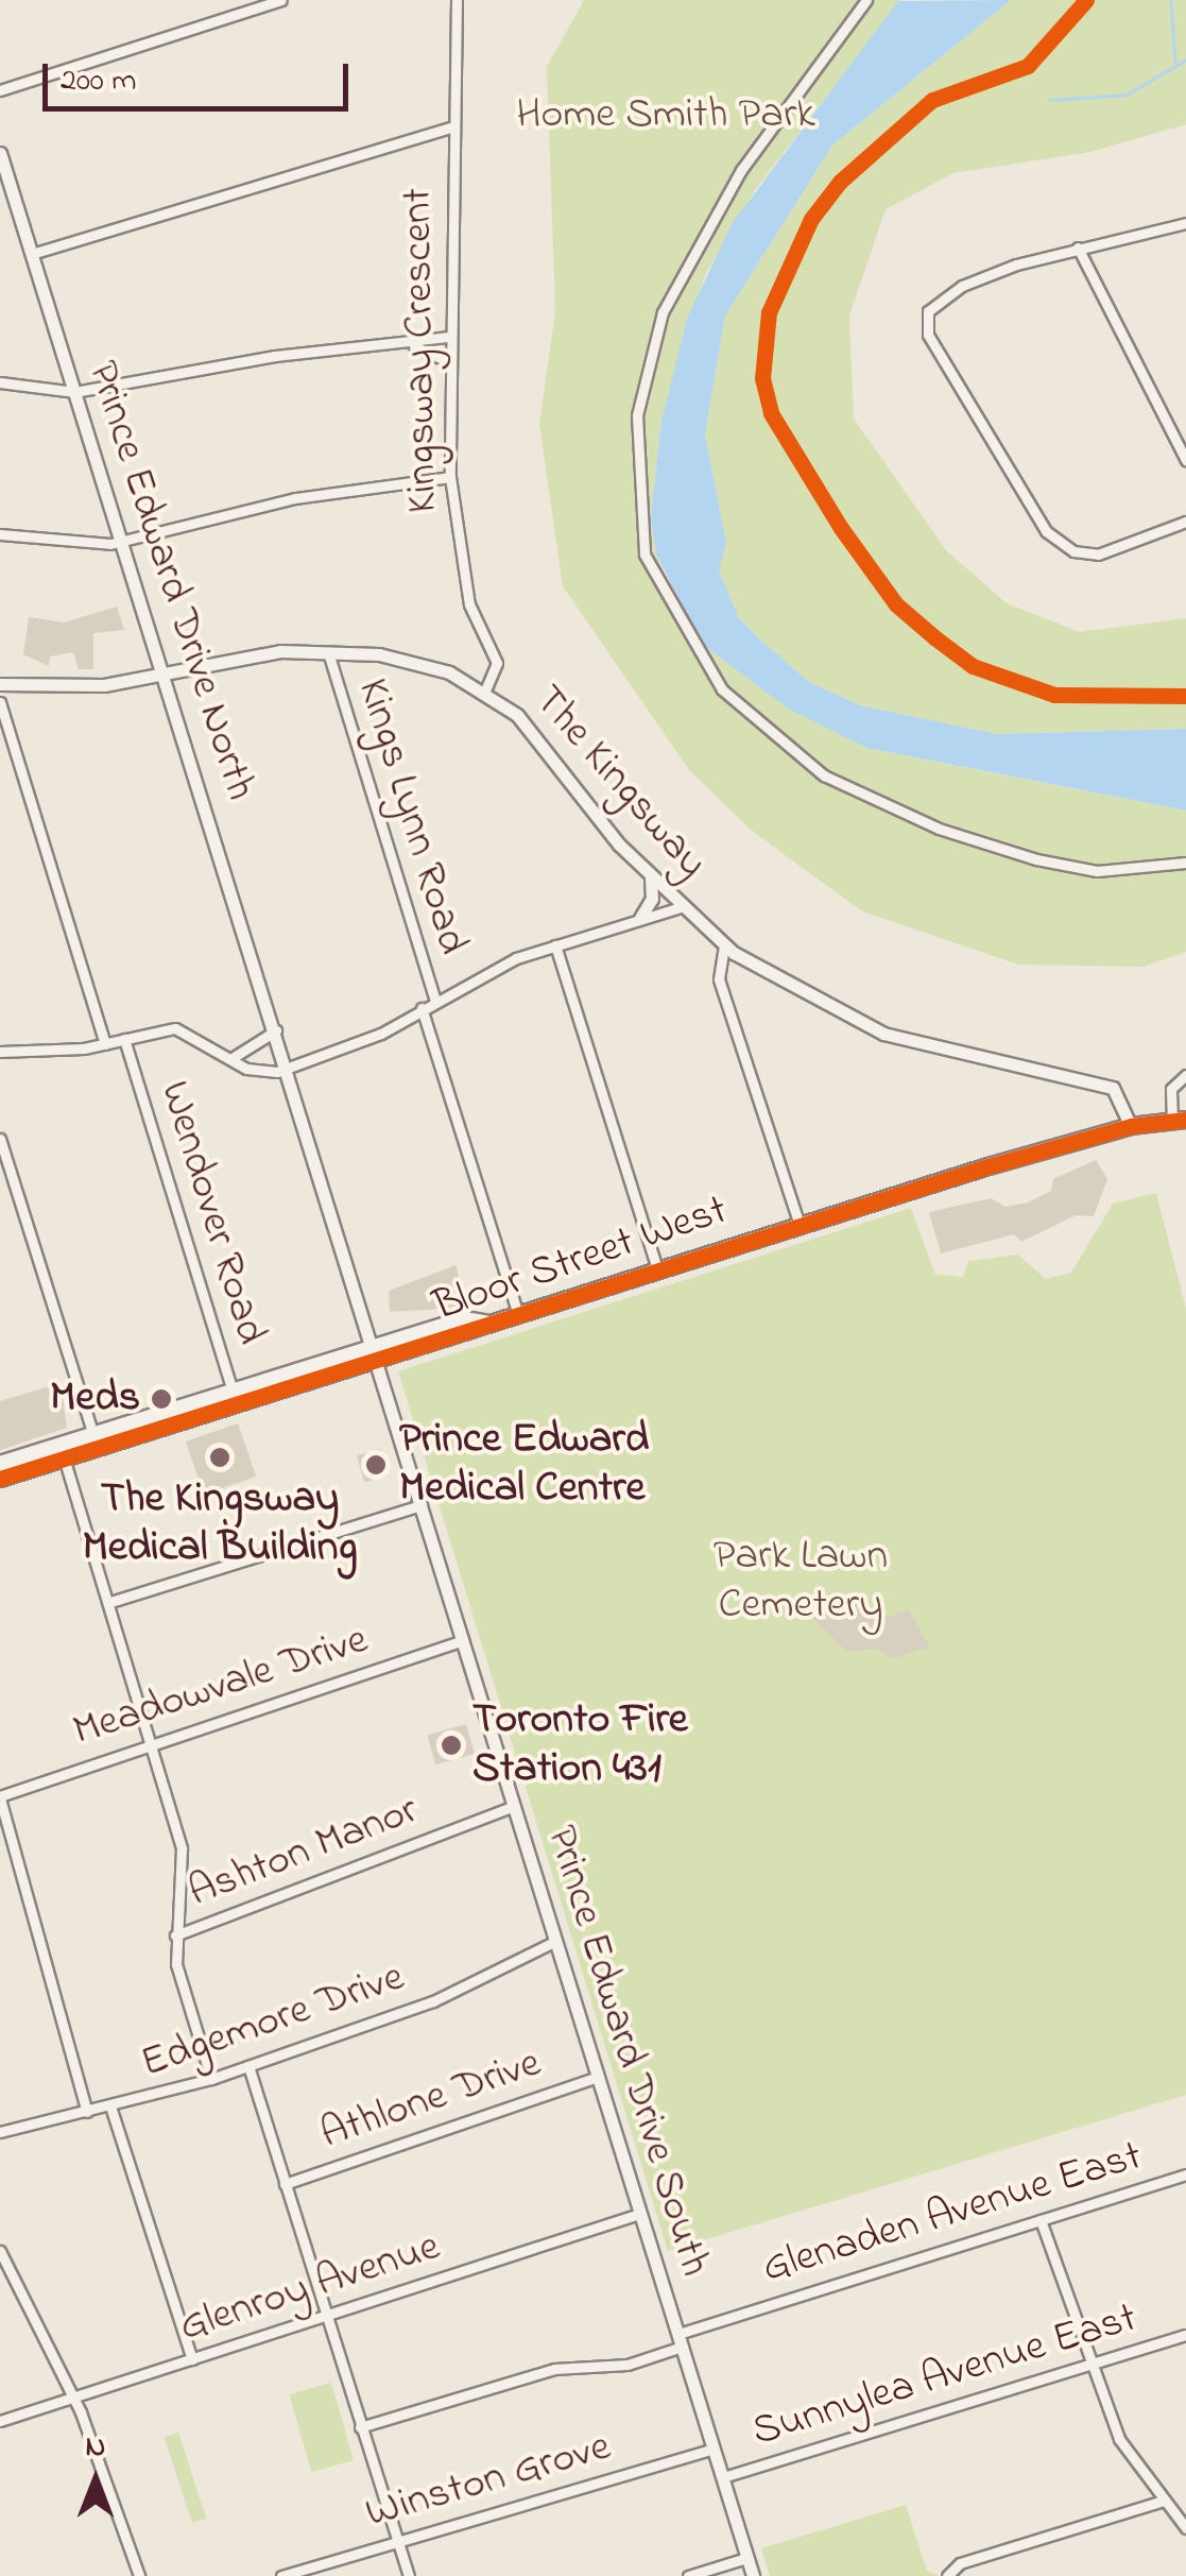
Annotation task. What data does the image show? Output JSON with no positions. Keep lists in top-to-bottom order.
{
  "streets": {
    "main road": ["Bloor Street West"],
    "street": [
      "Kingsway Crescent",
      "Prince Edward Drive North",
      "The Kingsway",
      "Kings Lynn Road",
      "Wendover Road",
      "Meadowvale Drive",
      "Ashton Manor",
      "Edgemore Drive",
      "Prince Edward Drive South",
      "Athlone Drive",
      "Glenaden Avenue East",
      "Glenroy Avenue",
      "Sunnylea Avenue East",
      "Winston Grove"
    ]
  },
  "crossings": [
    ["Kingsway Crescent", "The Kingsway"],
    ["Prince Edward Drive North", "The Kingsway"],
    ["Prince Edward Drive North", "Bloor Street West"],
    ["Prince Edward Drive North", "Prince Edward Drive South"],
    ["The Kingsway", "Kings Lynn Road"],
    ["The Kingsway", "Bloor Street West"],
    ["Kings Lynn Road", "Bloor Street West"],
    ["Wendover Road", "Bloor Street West"],
    ["Bloor Street West", "Prince Edward Drive South"],
    ["Meadowvale Drive", "Prince Edward Drive South"],
    ["Ashton Manor", "Prince Edward Drive South"],
    ["Edgemore Drive", "Prince Edward Drive South"],
    ["Prince Edward Drive South", "Athlone Drive"],
    ["Prince Edward Drive South", "Glenaden Avenue East"],
    ["Prince Edward Drive South", "Glenroy Avenue"],
    ["Prince Edward Drive South", "Sunnylea Avenue East"],
    ["Prince Edward Drive South", "Winston Grove"]
  ],
  "parks": ["Home Smith Park", "Park Lawn Cemetery"],
  "places": [
    "Meds",
    "The Kingsway Medical Building",
    "Prince Edward Medical Centre",
    "Toronto Fire Station 431"
  ],
  "scale_bar": "200 m",
  "north": "top"
}
